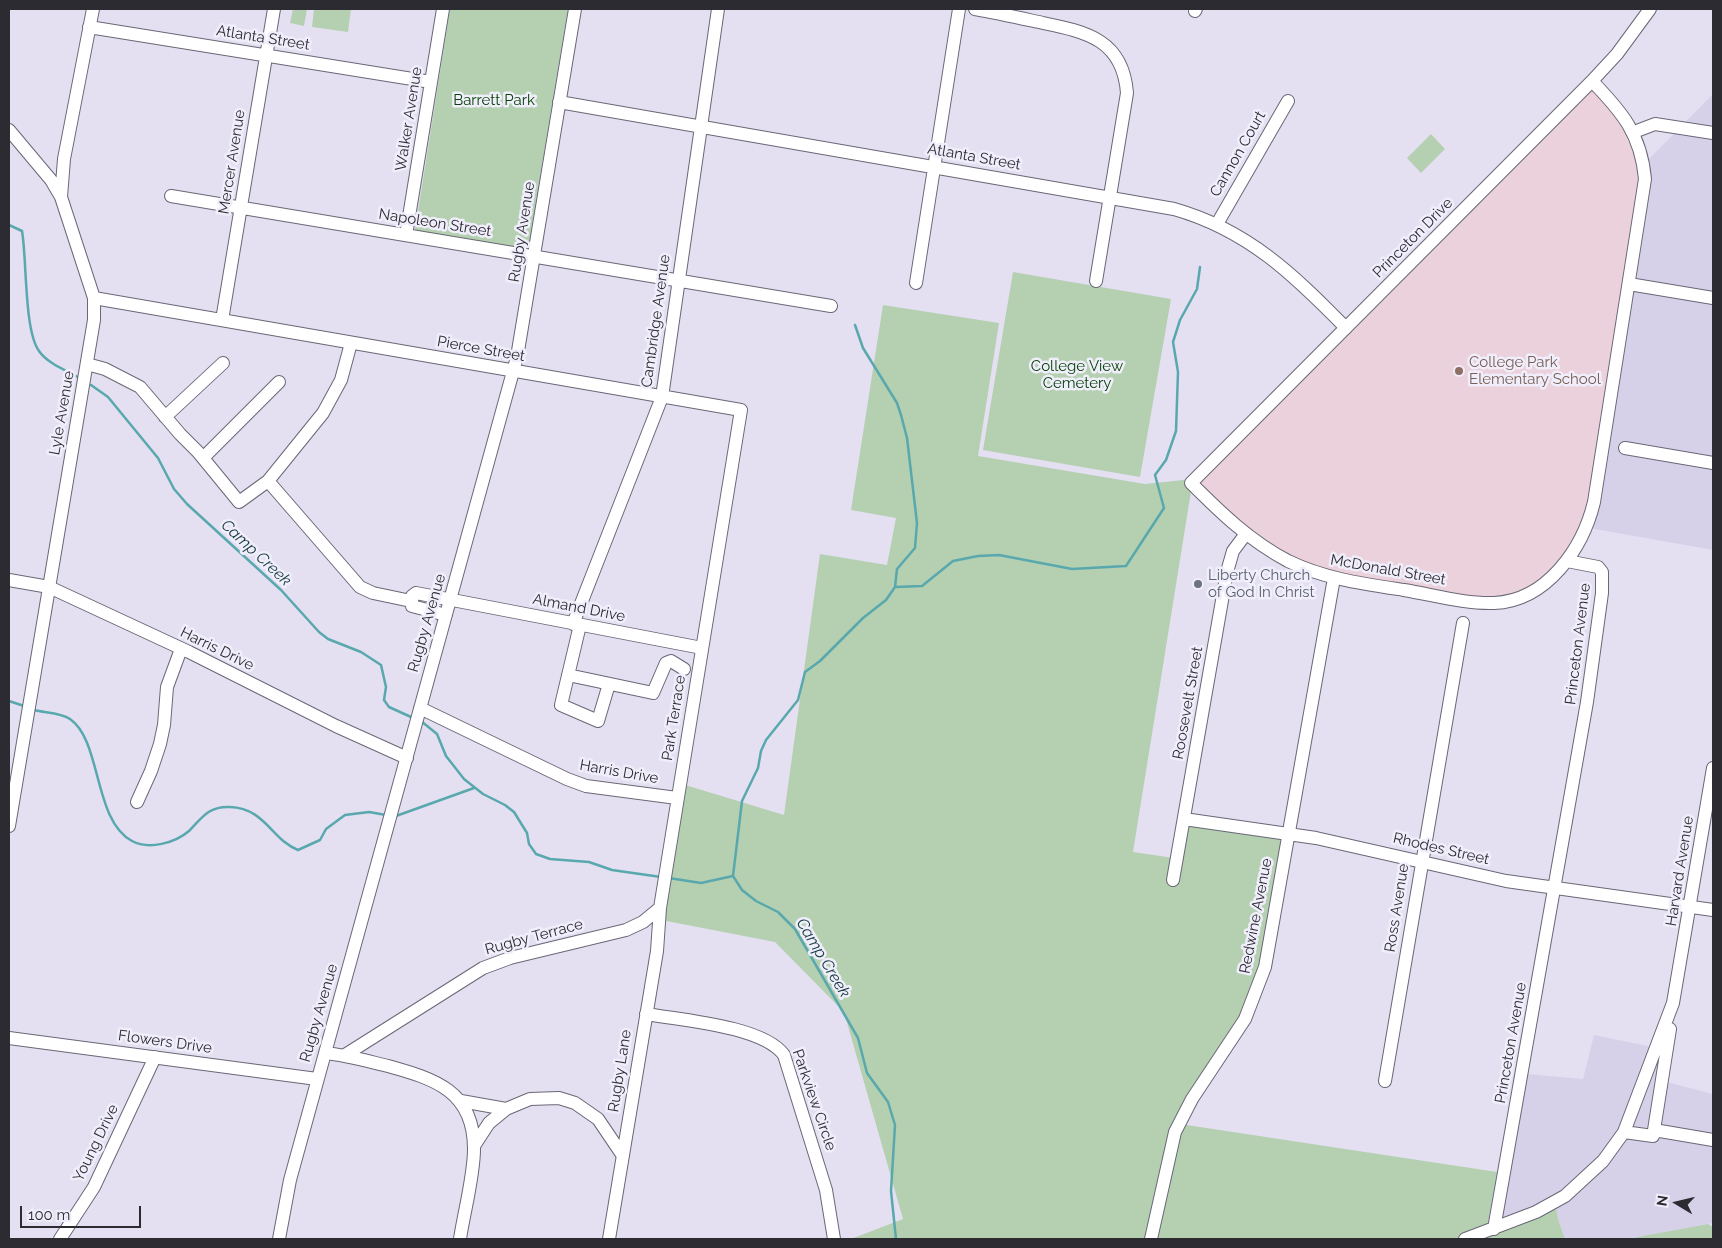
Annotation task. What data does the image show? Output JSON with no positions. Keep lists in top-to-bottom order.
{
  "streets": {
    "street": [
      "Atlanta Street",
      "Walker Avenue",
      "Cannon Court",
      "Mercer Avenue",
      "Napoleon Street",
      "Rugby Avenue",
      "Princeton Drive",
      "Cambridge Avenue",
      "Pierce Street",
      "Lyle Avenue",
      "McDonald Street",
      "Almand Drive",
      "Princeton Avenue",
      "Harris Drive",
      "Roosevelt Street",
      "Park Terrace",
      "Rhodes Street",
      "Harvard Avenue",
      "Ross Avenue",
      "Redwine Avenue",
      "Rugby Terrace",
      "Flowers Drive",
      "Rugby Lane",
      "Parkview Circle",
      "Young Drive"
    ]
  },
  "crossings": [
    ["Atlanta Street", "Walker Avenue"],
    ["Atlanta Street", "Cannon Court"],
    ["Atlanta Street", "Mercer Avenue"],
    ["Atlanta Street", "Rugby Avenue"],
    ["Atlanta Street", "Princeton Drive"],
    ["Atlanta Street", "Cambridge Avenue"],
    ["Atlanta Street", "Lyle Avenue"],
    ["Walker Avenue", "Napoleon Street"],
    ["Mercer Avenue", "Napoleon Street"],
    ["Mercer Avenue", "Pierce Street"],
    ["Napoleon Street", "Rugby Avenue"],
    ["Napoleon Street", "Cambridge Avenue"],
    ["Rugby Avenue", "Pierce Street"],
    ["Rugby Avenue", "Almand Drive"],
    ["Rugby Avenue", "Harris Drive"],
    ["Rugby Avenue", "Flowers Drive"],
    ["Princeton Drive", "McDonald Street"],
    ["Cambridge Avenue", "Pierce Street"],
    ["Cambridge Avenue", "Almand Drive"],
    ["Pierce Street", "Lyle Avenue"],
    ["Pierce Street", "Park Terrace"],
    ["Lyle Avenue", "Harris Drive"],
    ["McDonald Street", "Princeton Avenue"],
    ["McDonald Street", "Roosevelt Street"],
    ["McDonald Street", "Ross Avenue"],
    ["McDonald Street", "Redwine Avenue"],
    ["Almand Drive", "Park Terrace"],
    ["Princeton Avenue", "Rhodes Street"],
    ["Princeton Avenue", "Harvard Avenue"],
    ["Harris Drive", "Park Terrace"],
    ["Roosevelt Street", "Rhodes Street"],
    ["Park Terrace", "Rugby Terrace"],
    ["Park Terrace", "Rugby Lane"],
    ["Rhodes Street", "Harvard Avenue"],
    ["Rhodes Street", "Ross Avenue"],
    ["Rhodes Street", "Redwine Avenue"],
    ["Rugby Terrace", "Rugby Lane"],
    ["Flowers Drive", "Young Drive"],
    ["Rugby Lane", "Parkview Circle"]
  ],
  "water": ["Camp Creek"],
  "parks": ["Barrett Park", "College View Cemetery"],
  "places": ["College Park Elementary School", "Liberty Church of God In Christ"],
  "scale_bar": "100 m",
  "north": "left"
}
